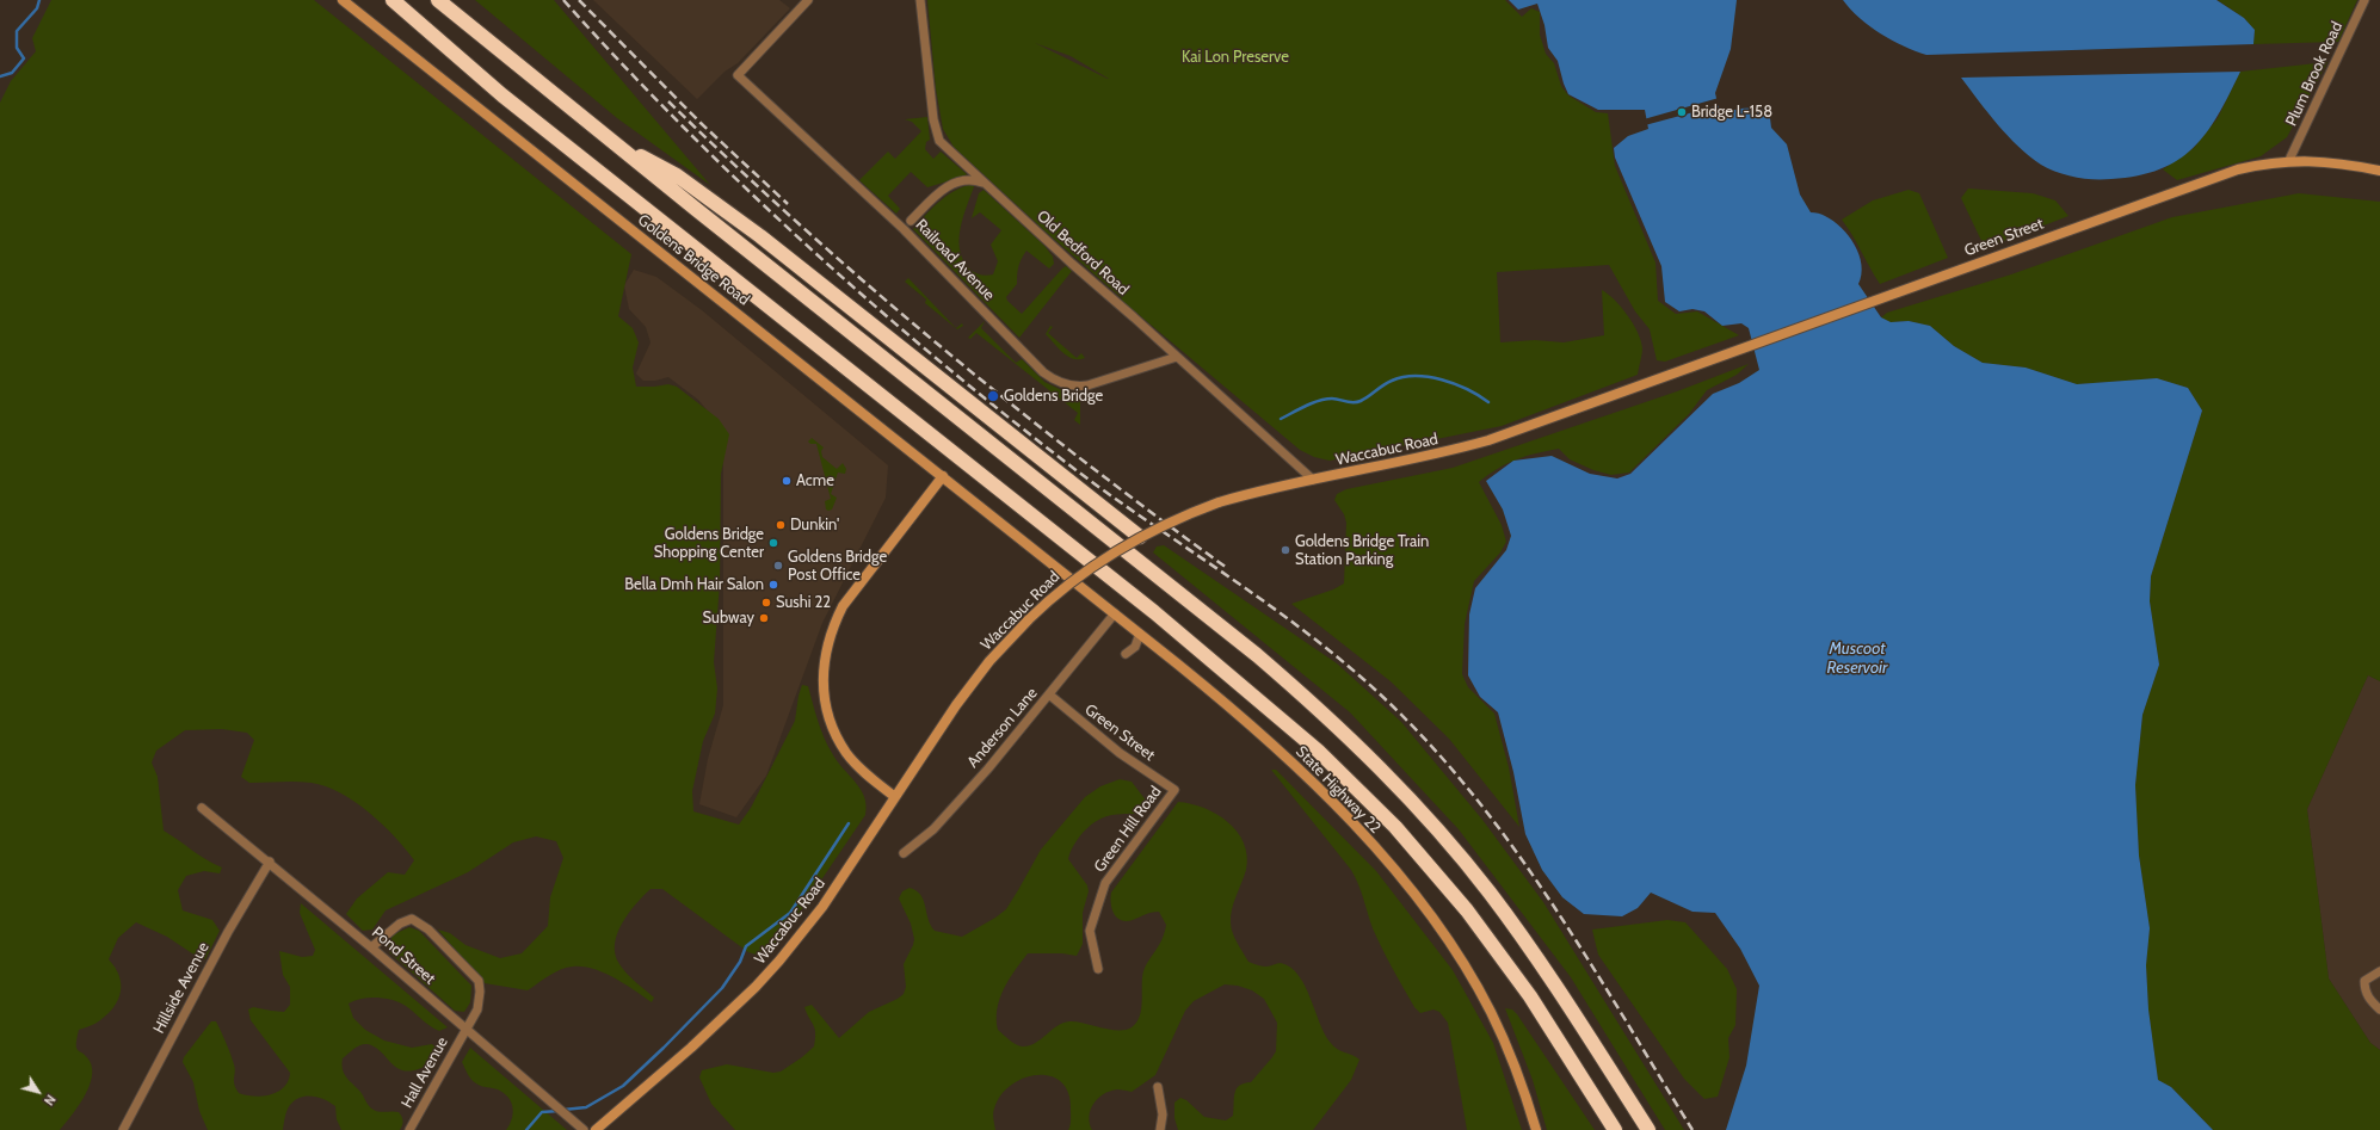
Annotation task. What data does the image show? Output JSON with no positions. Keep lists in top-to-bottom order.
{
  "streets": {
    "main road": [
      "Green Street",
      "Goldens Bridge Road",
      "Waccabuc Road",
      "State Highway 22"
    ],
    "street": [
      "Plum Brook Road",
      "Old Bedford Road",
      "Railroad Avenue",
      "Anderson Lane",
      "Green Hill Road",
      "Pond Street",
      "Hillside Avenue",
      "Hall Avenue"
    ]
  },
  "crossings": [
    ["Plum Brook Road", "Green Street"],
    ["Green Street", "Waccabuc Road"],
    ["Green Street", "Anderson Lane"],
    ["Green Street", "Green Hill Road"],
    ["Old Bedford Road", "Railroad Avenue"],
    ["Old Bedford Road", "Waccabuc Road"],
    ["Goldens Bridge Road", "State Highway 22"],
    ["Anderson Lane", "State Highway 22"],
    ["Pond Street", "Hillside Avenue"],
    ["Pond Street", "Hall Avenue"]
  ],
  "water": ["Muscoot Reservoir"],
  "parks": ["Kai Lon Preserve"],
  "places": [
    "Bridge L-158",
    "Goldens Bridge",
    "Acme",
    "Dunkin'",
    "Goldens Bridge Shopping Center",
    "Goldens Bridge Train Station Parking",
    "Goldens Bridge Post Office",
    "Bella Dmh Hair Salon",
    "Sushi 22",
    "Subway"
  ],
  "north": "bottom right"
}
